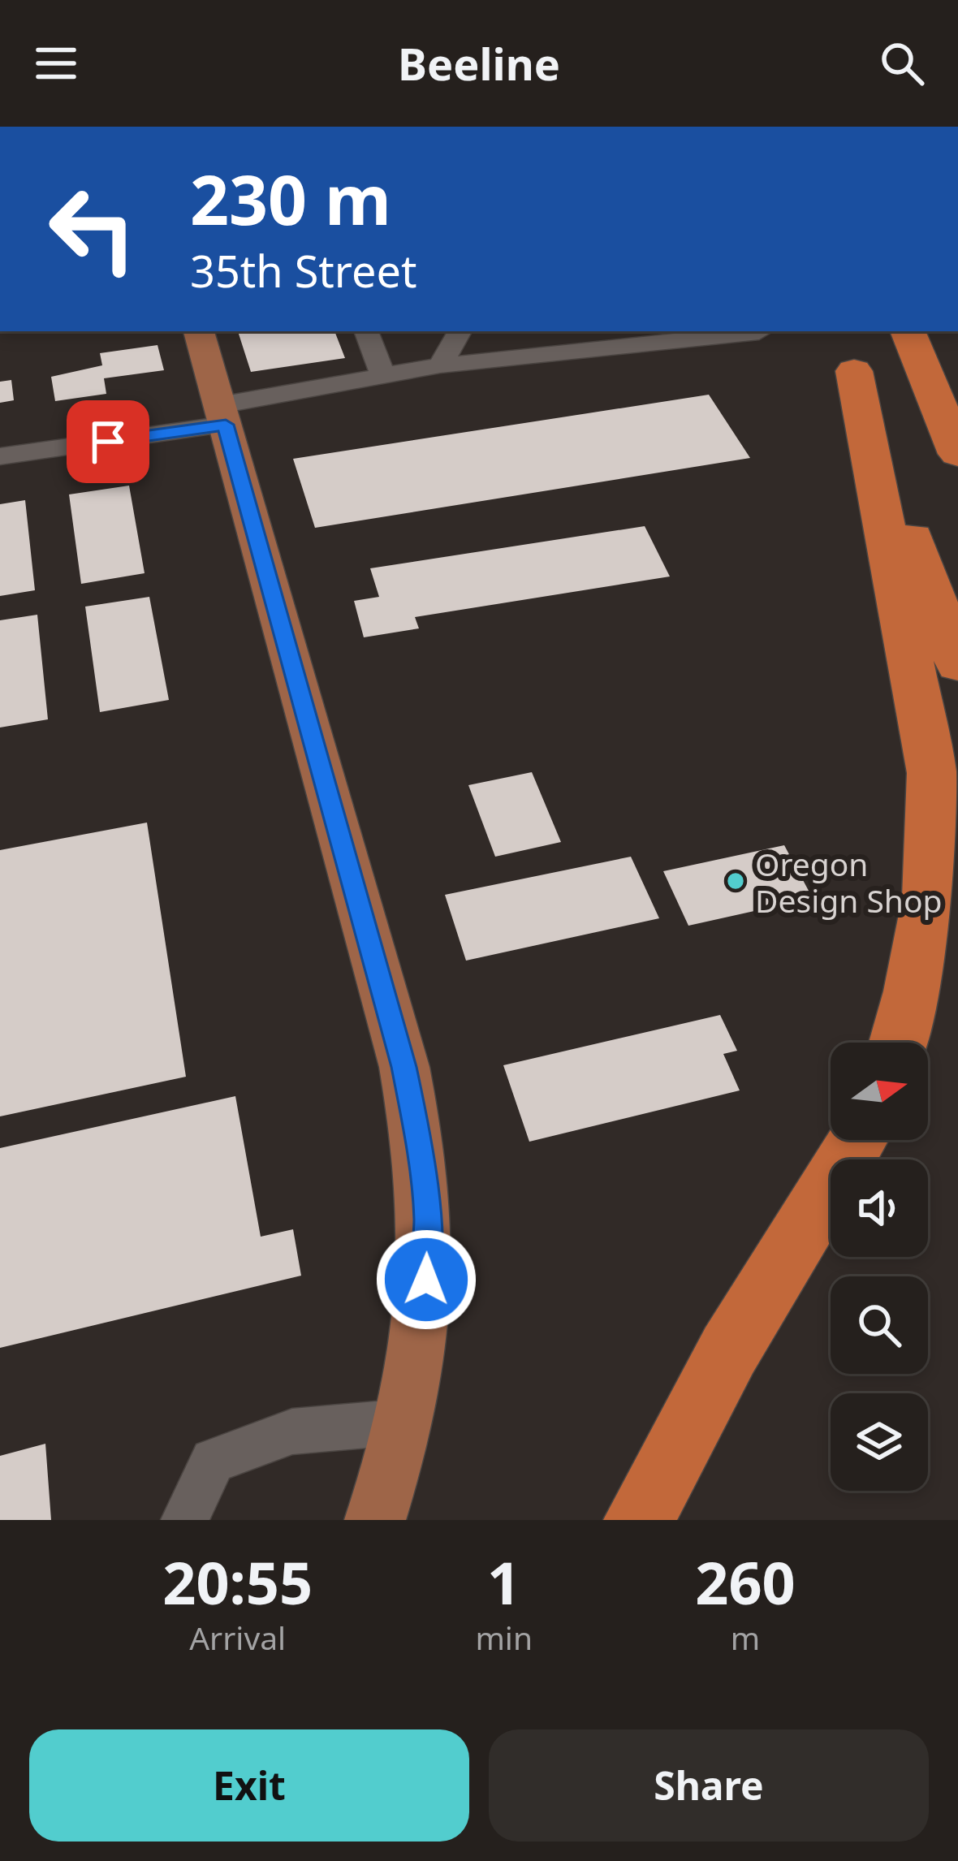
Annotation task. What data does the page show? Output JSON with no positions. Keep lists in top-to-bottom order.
{
  "places": ["Oregon Design Shop"],
  "north": "right",
  "page": {
    "header": "Beeline",
    "turn": ["230 m", "35th Street"],
    "eta": [
      "20:55",
      "Arrival",
      "1",
      "min",
      "260",
      "m"
    ],
    "buttons": ["Exit", "Share"]
  }
}
